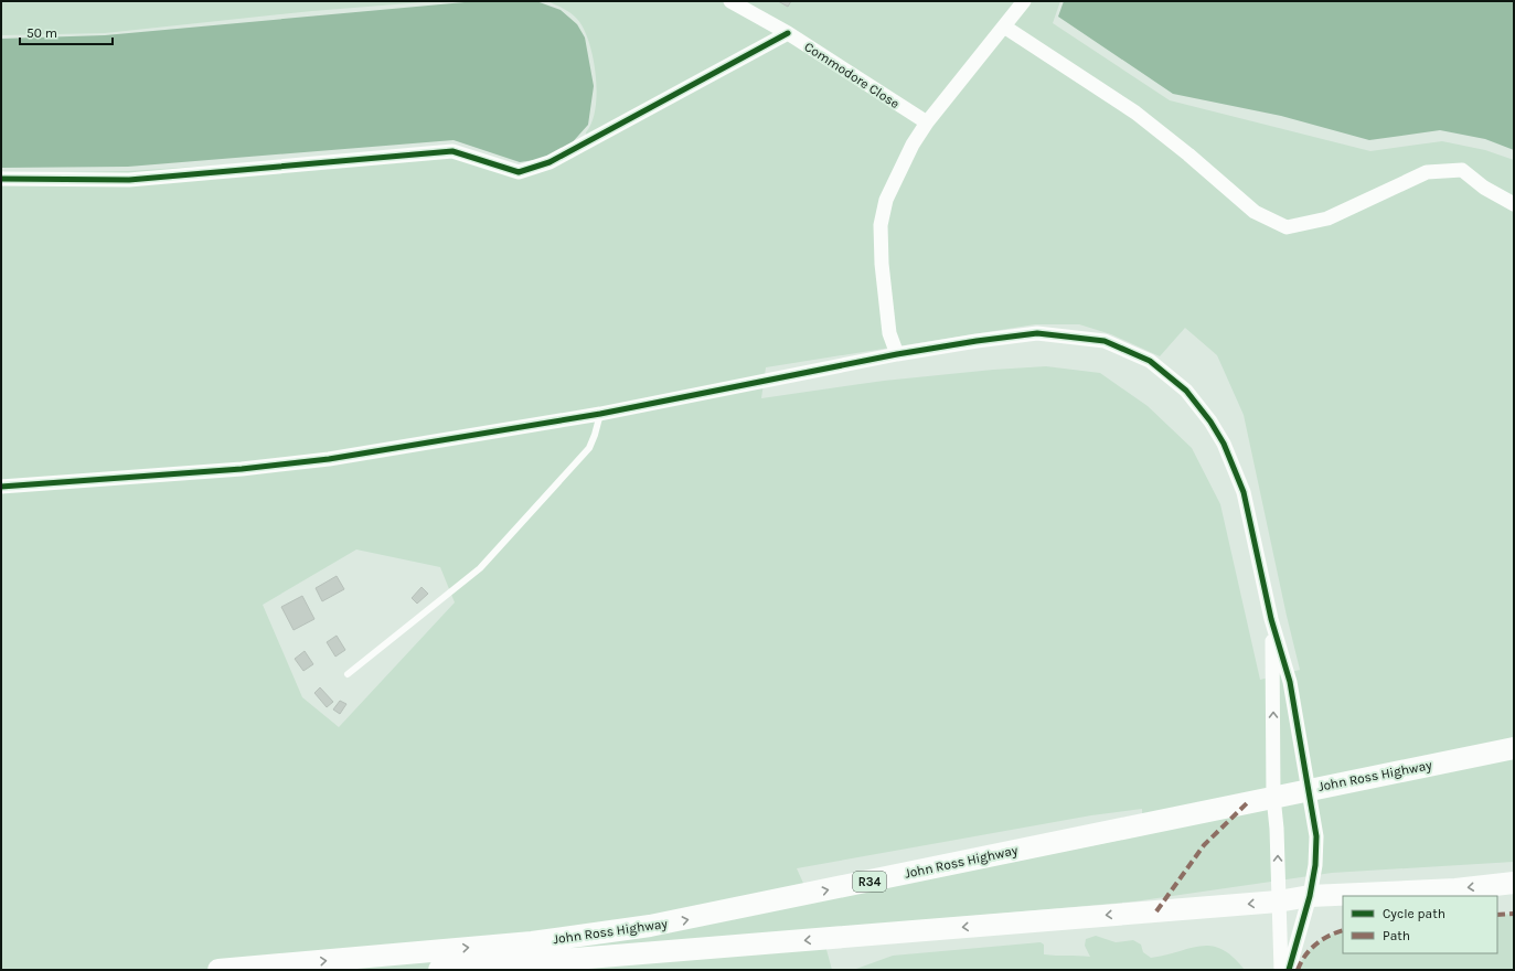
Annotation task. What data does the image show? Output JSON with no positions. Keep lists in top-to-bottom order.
{
  "streets": {
    "main road": ["John Ross Highway", "R34"],
    "street": ["Commodore Close"]
  },
  "legend": ["Cycle path", "Path"],
  "scale_bar": "50 m"
}
